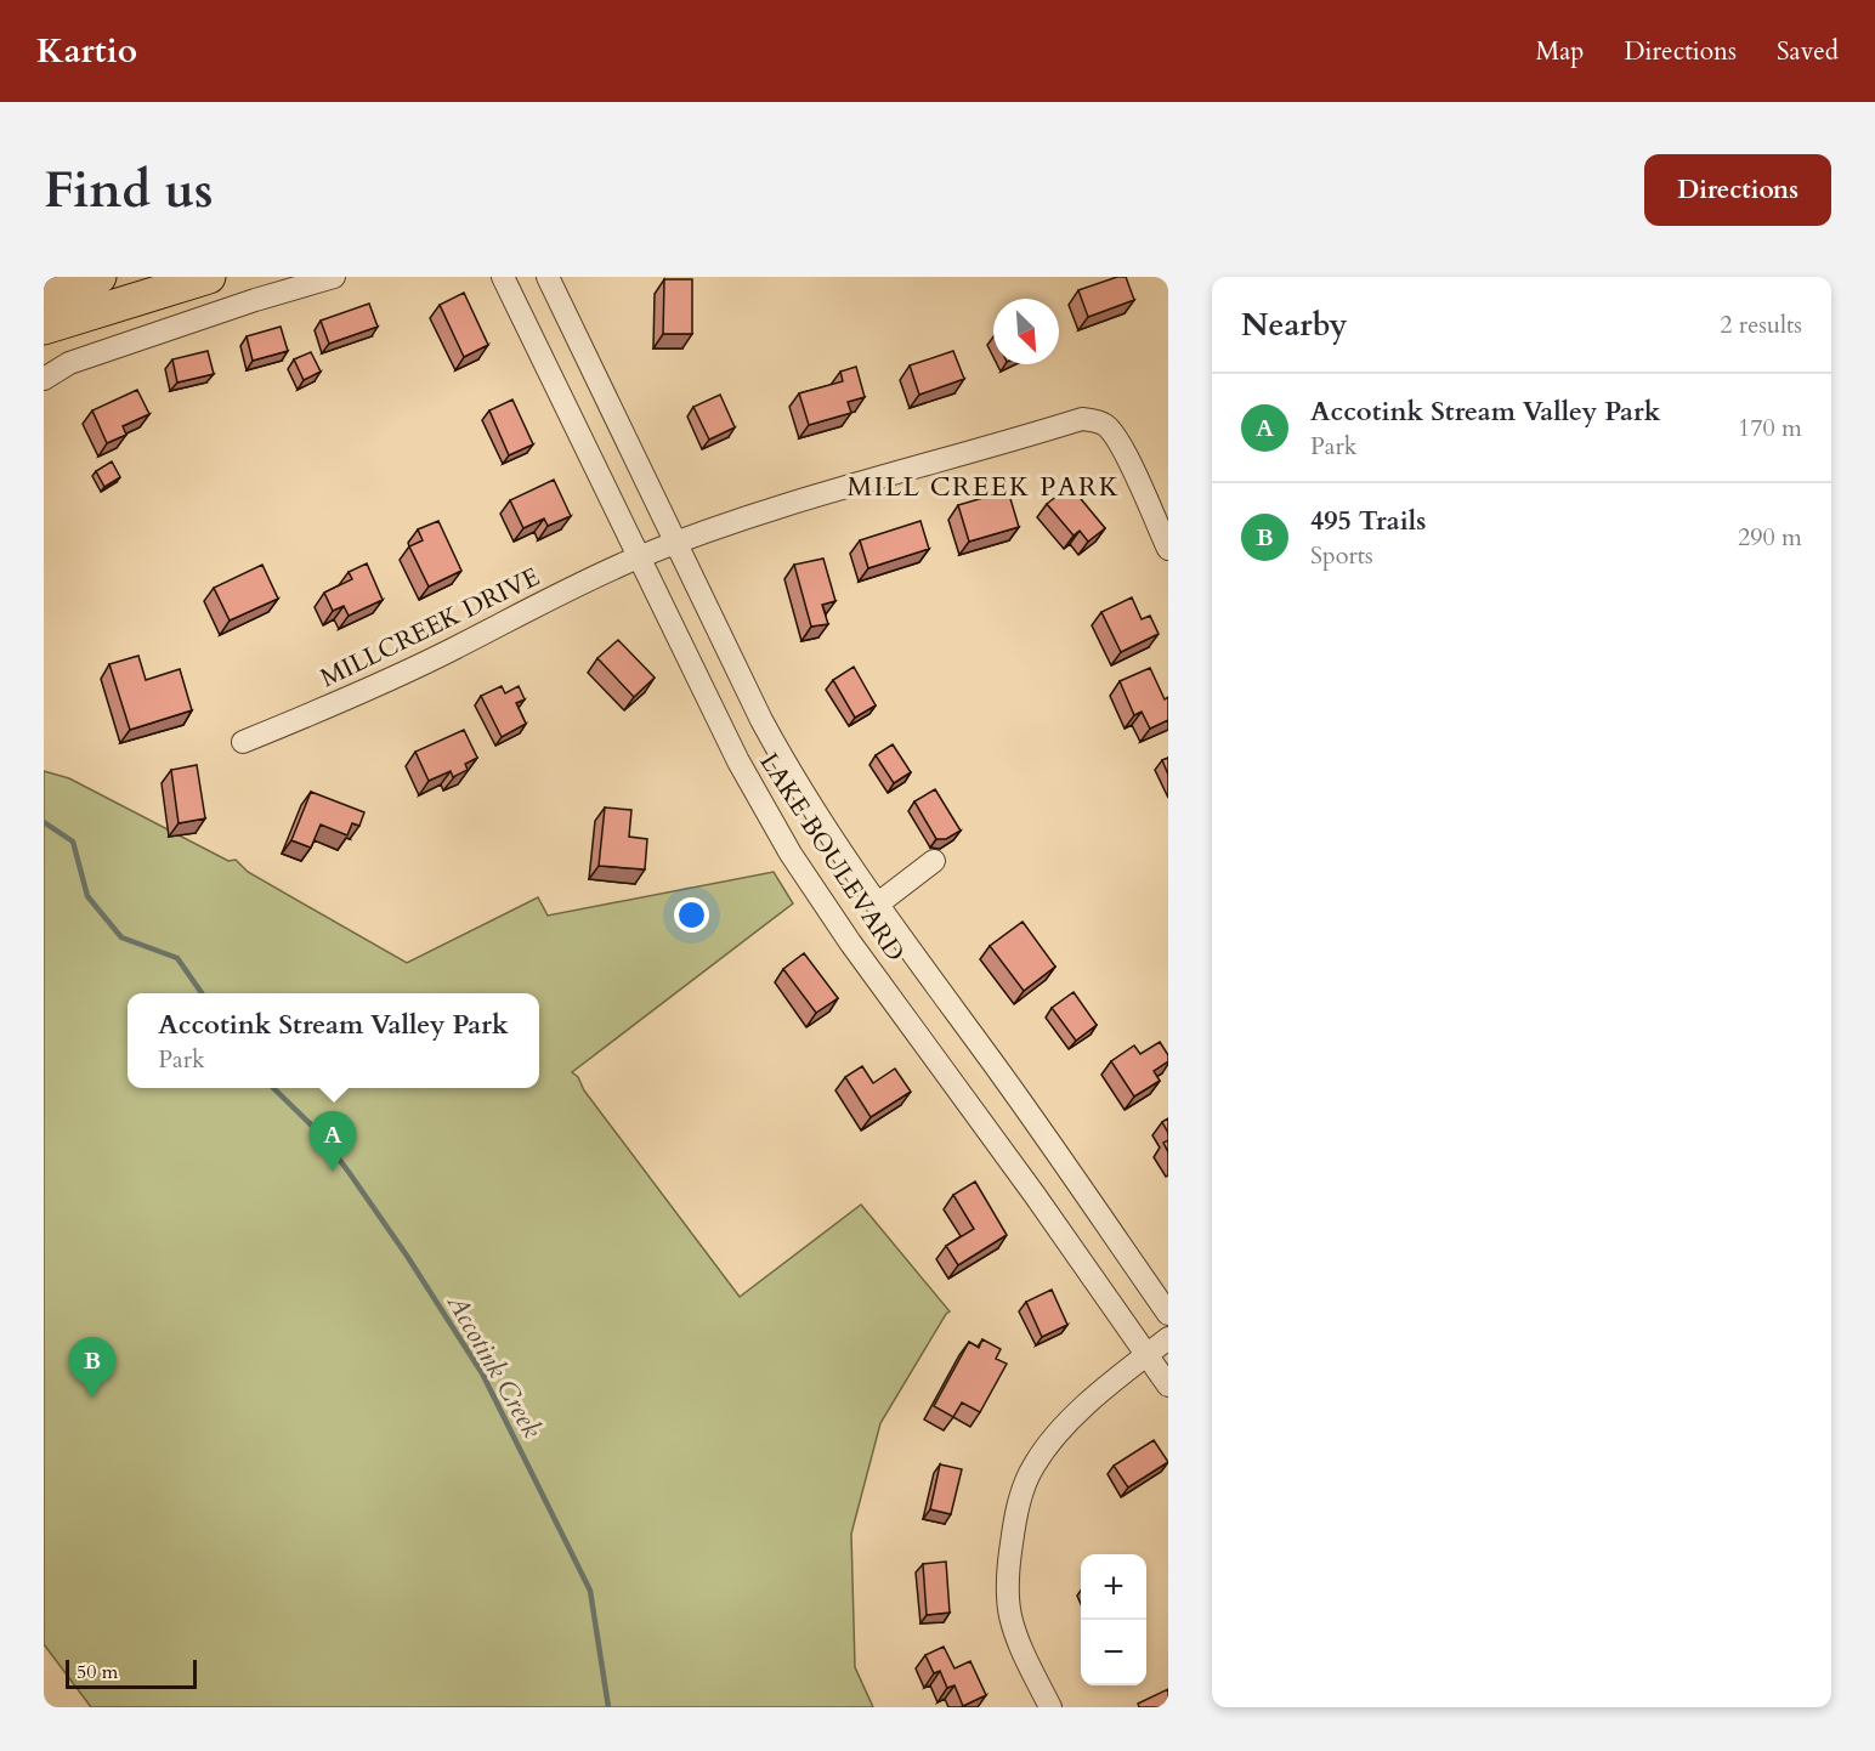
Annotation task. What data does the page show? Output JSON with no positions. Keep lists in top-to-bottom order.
{
  "streets": {
    "street": ["MILLCREEK DRIVE", "LAKE BOULEVARD"]
  },
  "crossings": [
    ["MILLCREEK DRIVE", "LAKE BOULEVARD"]
  ],
  "districts": ["MILL CREEK PARK"],
  "water": ["Accotink Creek"],
  "scale_bar": "50 m",
  "north": "bottom right",
  "page": {
    "header": "Kartio",
    "nav": ["Map", "Directions", "Saved"],
    "buttons": "Directions",
    "title": "Find us",
    "heading": ["Nearby", "2 results"],
    "list": [
      {
        "mark": "A",
        "name": "Accotink Stream Valley Park",
        "note": "Park",
        "value": "170 m"
      },
      {
        "mark": "B",
        "name": "495 Trails",
        "note": "Sports",
        "value": "290 m"
      }
    ],
    "popup": ["Accotink Stream Valley Park", "Park"],
    "pins": ["A", "B"],
    "map_buttons": ["+", "−"],
    "scale": "50 m"
  }
}
